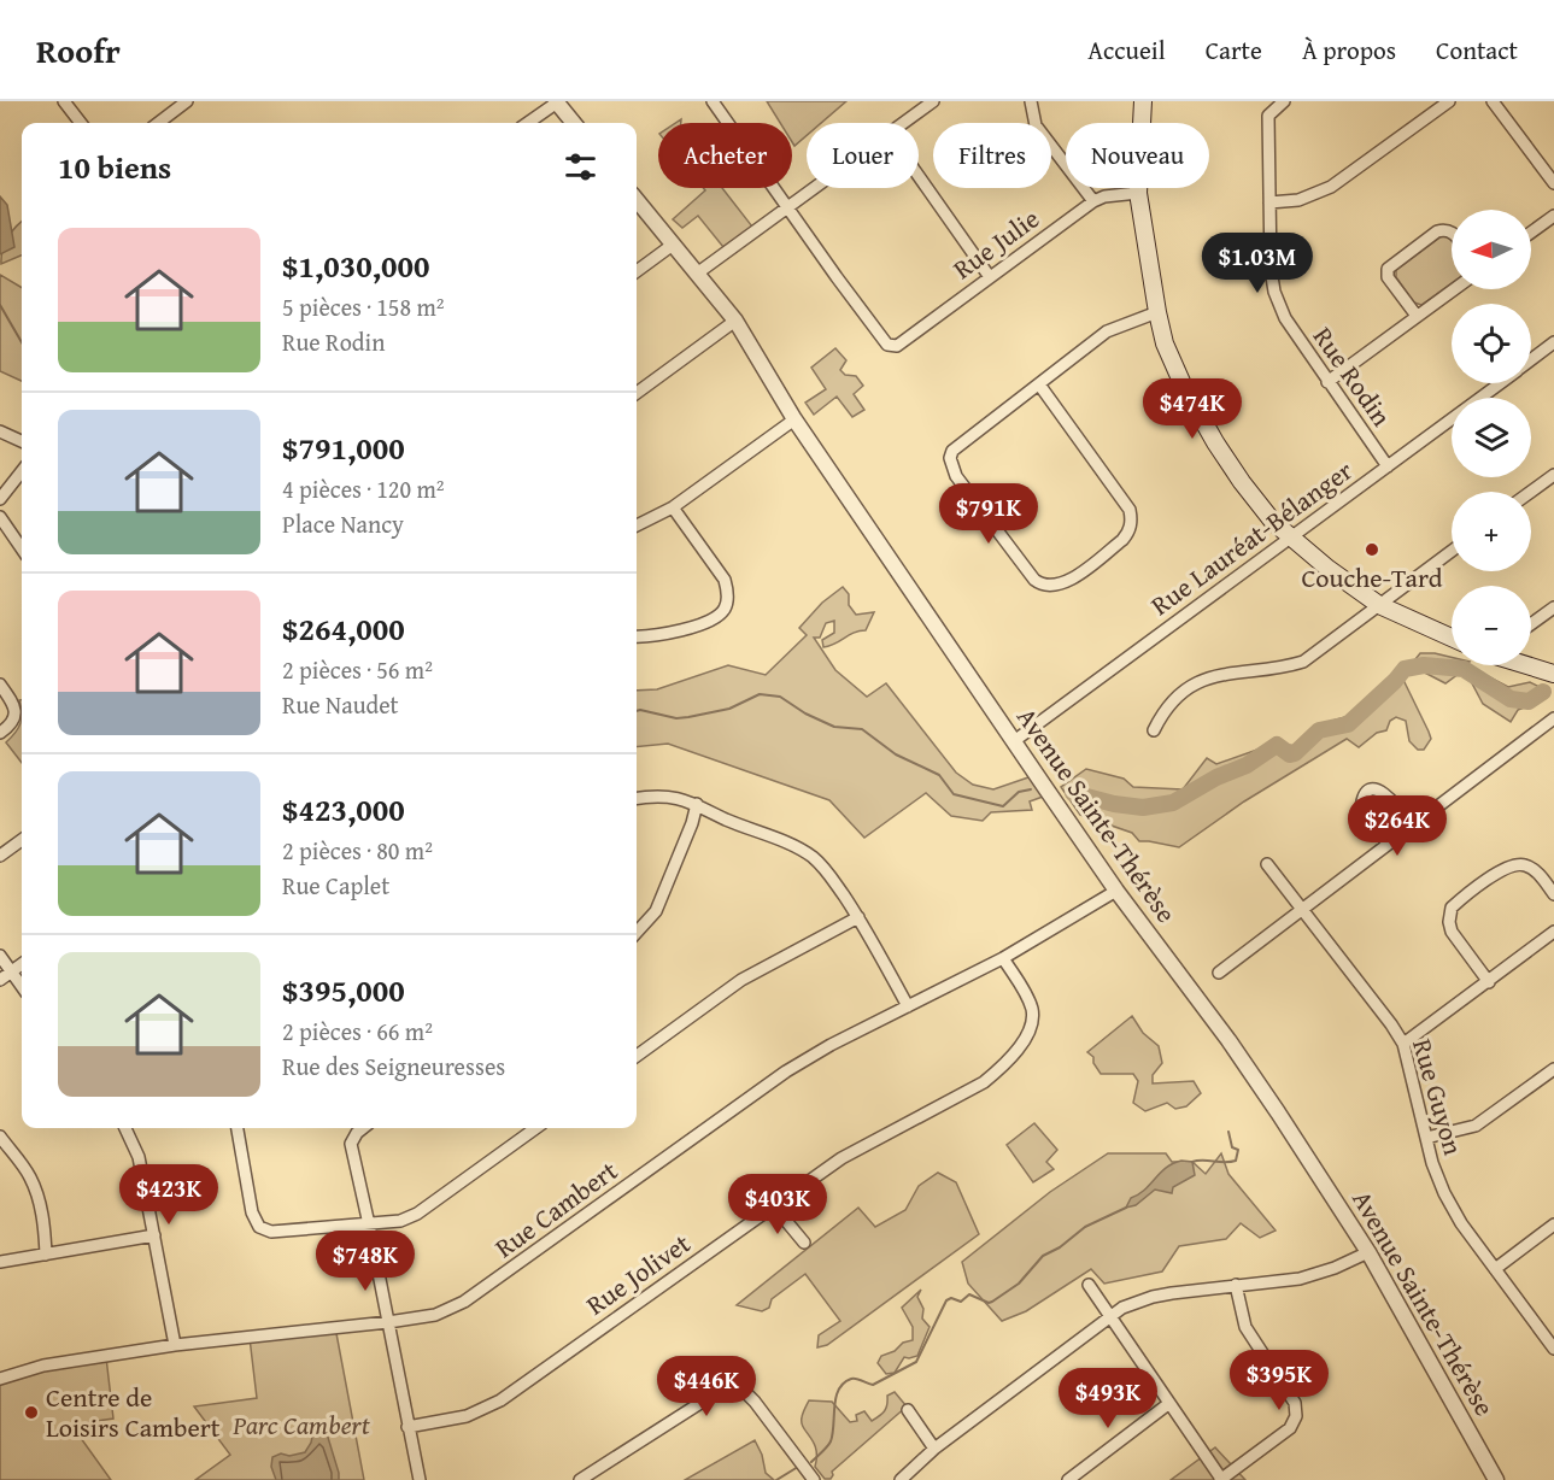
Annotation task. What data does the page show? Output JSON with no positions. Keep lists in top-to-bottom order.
{
  "streets": {
    "street": [
      "Rue Julie",
      "Rue Rodin",
      "Rue Lauréat-Bélanger",
      "Avenue Sainte-Thérèse",
      "Rue Guyon",
      "Rue Cambert",
      "Rue Jolivet"
    ]
  },
  "crossings": [
    ["Rue Rodin", "Rue Lauréat-Bélanger"],
    ["Rue Lauréat-Bélanger", "Avenue Sainte-Thérèse"],
    ["Avenue Sainte-Thérèse", "Rue Cambert"],
    ["Rue Cambert", "Rue Jolivet"]
  ],
  "parks": ["Parc Cambert"],
  "places": ["Couche-Tard", "Centre de Loisirs Cambert"],
  "north": "left",
  "page": {
    "header": "Roofr",
    "nav": [
      "Accueil",
      "Carte",
      "À propos",
      "Contact"
    ],
    "chip": [
      "Acheter",
      "Louer",
      "Filtres",
      "Nouveau"
    ],
    "heading": "10 biens",
    "map_buttons": ["+", "−"],
    "list": [
      {
        "name": "$1,030,000",
        "note": "5 pièces · 158 m² · Rue Rodin"
      },
      {
        "name": "$791,000",
        "note": "4 pièces · 120 m² · Place Nancy"
      },
      {
        "name": "$264,000",
        "note": "2 pièces · 56 m² · Rue Naudet"
      },
      {
        "name": "$423,000",
        "note": "2 pièces · 80 m² · Rue Caplet"
      },
      {
        "name": "$395,000",
        "note": "2 pièces · 66 m² · Rue des Seigneuresses"
      }
    ],
    "price": [
      "$1.03M",
      "$474K",
      "$791K",
      "$264K",
      "$423K",
      "$403K",
      "$748K",
      "$395K",
      "$446K",
      "$493K"
    ]
  }
}
